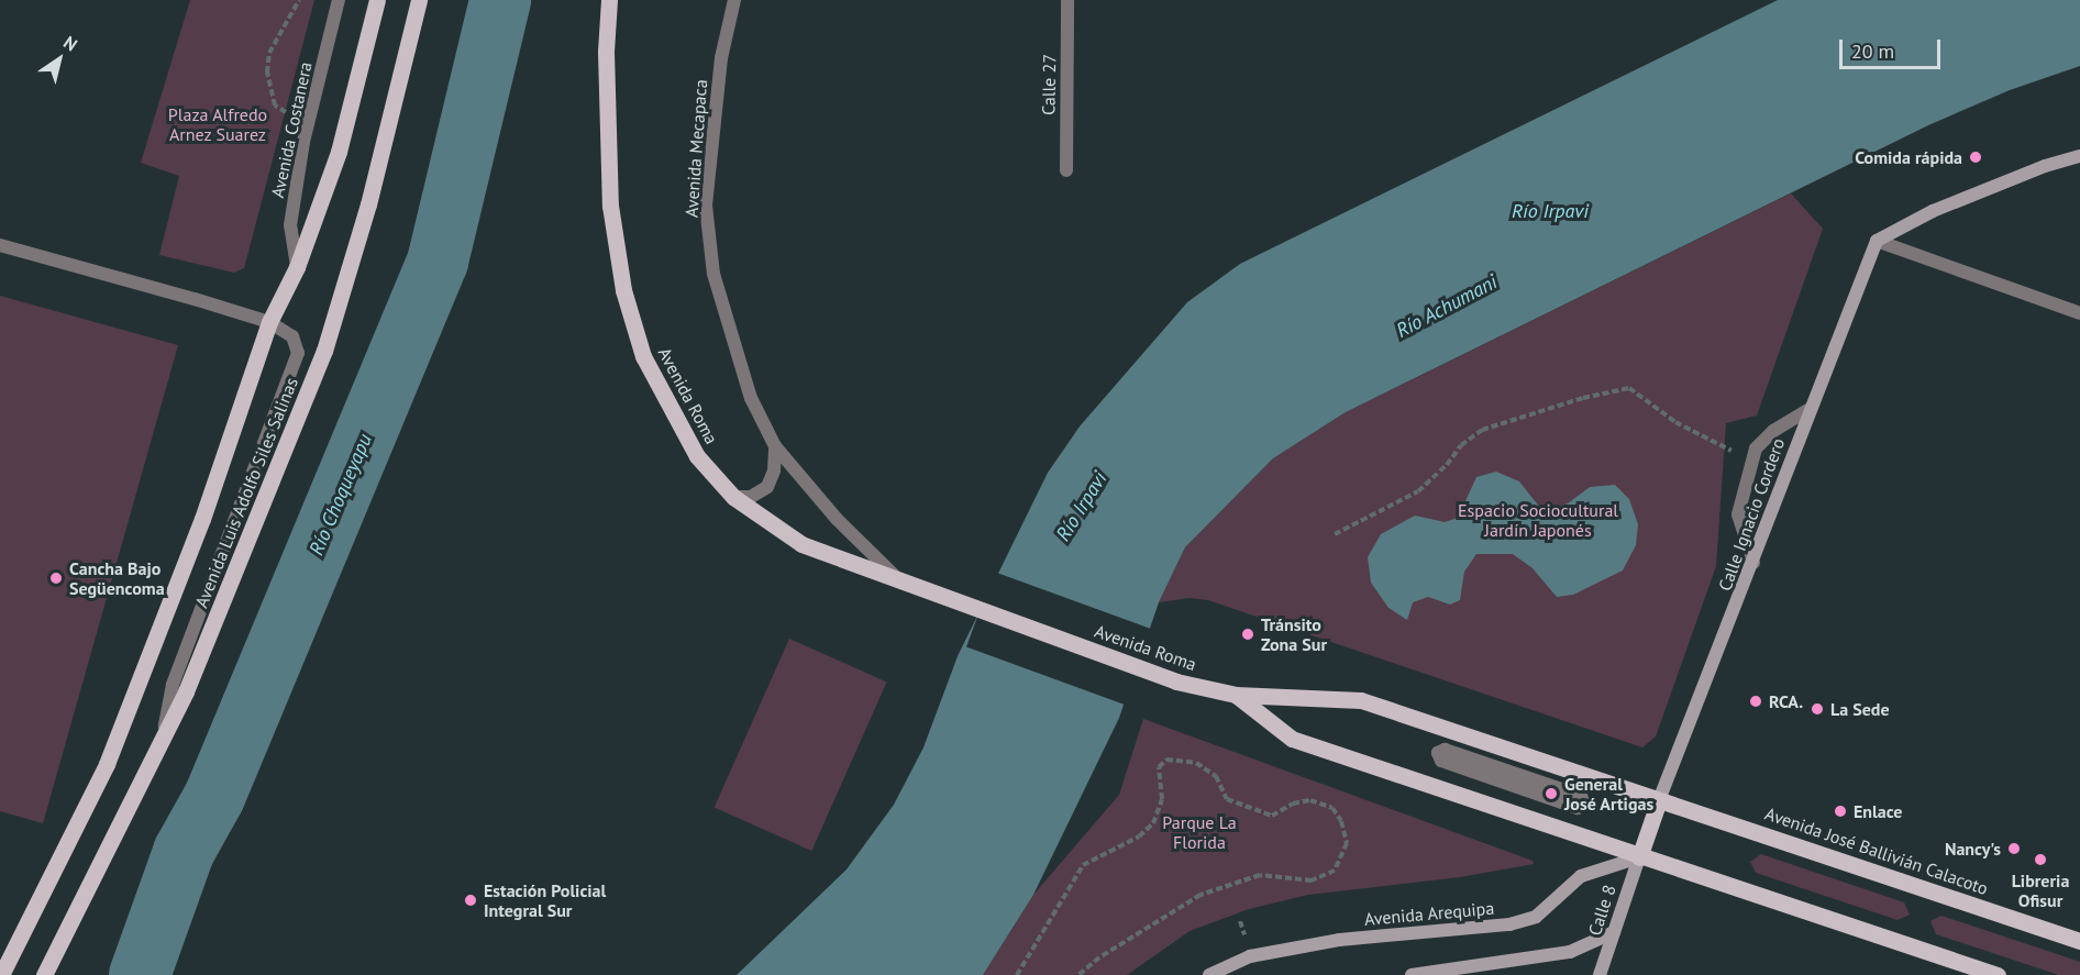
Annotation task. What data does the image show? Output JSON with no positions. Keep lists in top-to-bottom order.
{
  "streets": {
    "main road": [
      "Avenida Roma",
      "Avenida Luis Adolfo Siles Salinas",
      "Calle Ignacio Cordero",
      "Avenida José Ballivián Calacoto",
      "Calle 8",
      "Avenida Arequipa"
    ],
    "street": ["Calle 27", "Avenida Costanera", "Avenida Mecapaca"]
  },
  "crossings": [
    ["Avenida Costanera", "Avenida Luis Adolfo Siles Salinas"],
    ["Avenida Mecapaca", "Avenida Roma"],
    ["Avenida Roma", "Calle Ignacio Cordero"],
    ["Avenida Roma", "Avenida José Ballivián Calacoto"],
    ["Avenida Roma", "Calle 8"],
    ["Avenida Roma", "Avenida Arequipa"],
    ["Calle Ignacio Cordero", "Avenida José Ballivián Calacoto"],
    ["Calle 8", "Avenida Arequipa"]
  ],
  "water": ["Río Irpavi", "Río Achumani", "Río Choqueyapu"],
  "parks": ["Plaza Alfredo Arnez Suarez", "Espacio Sociocultural Jardín Japonés", "Parque La Florida"],
  "places": [
    "Comida rápida",
    "Cancha Bajo Següencoma",
    "Tránsito Zona Sur",
    "RCA.",
    "La Sede",
    "General José Artigas",
    "Enlace",
    "Nancy's",
    "Libreria Ofisur",
    "Estación Policial Integral Sur"
  ],
  "scale_bar": "20 m",
  "north": "top right"
}
